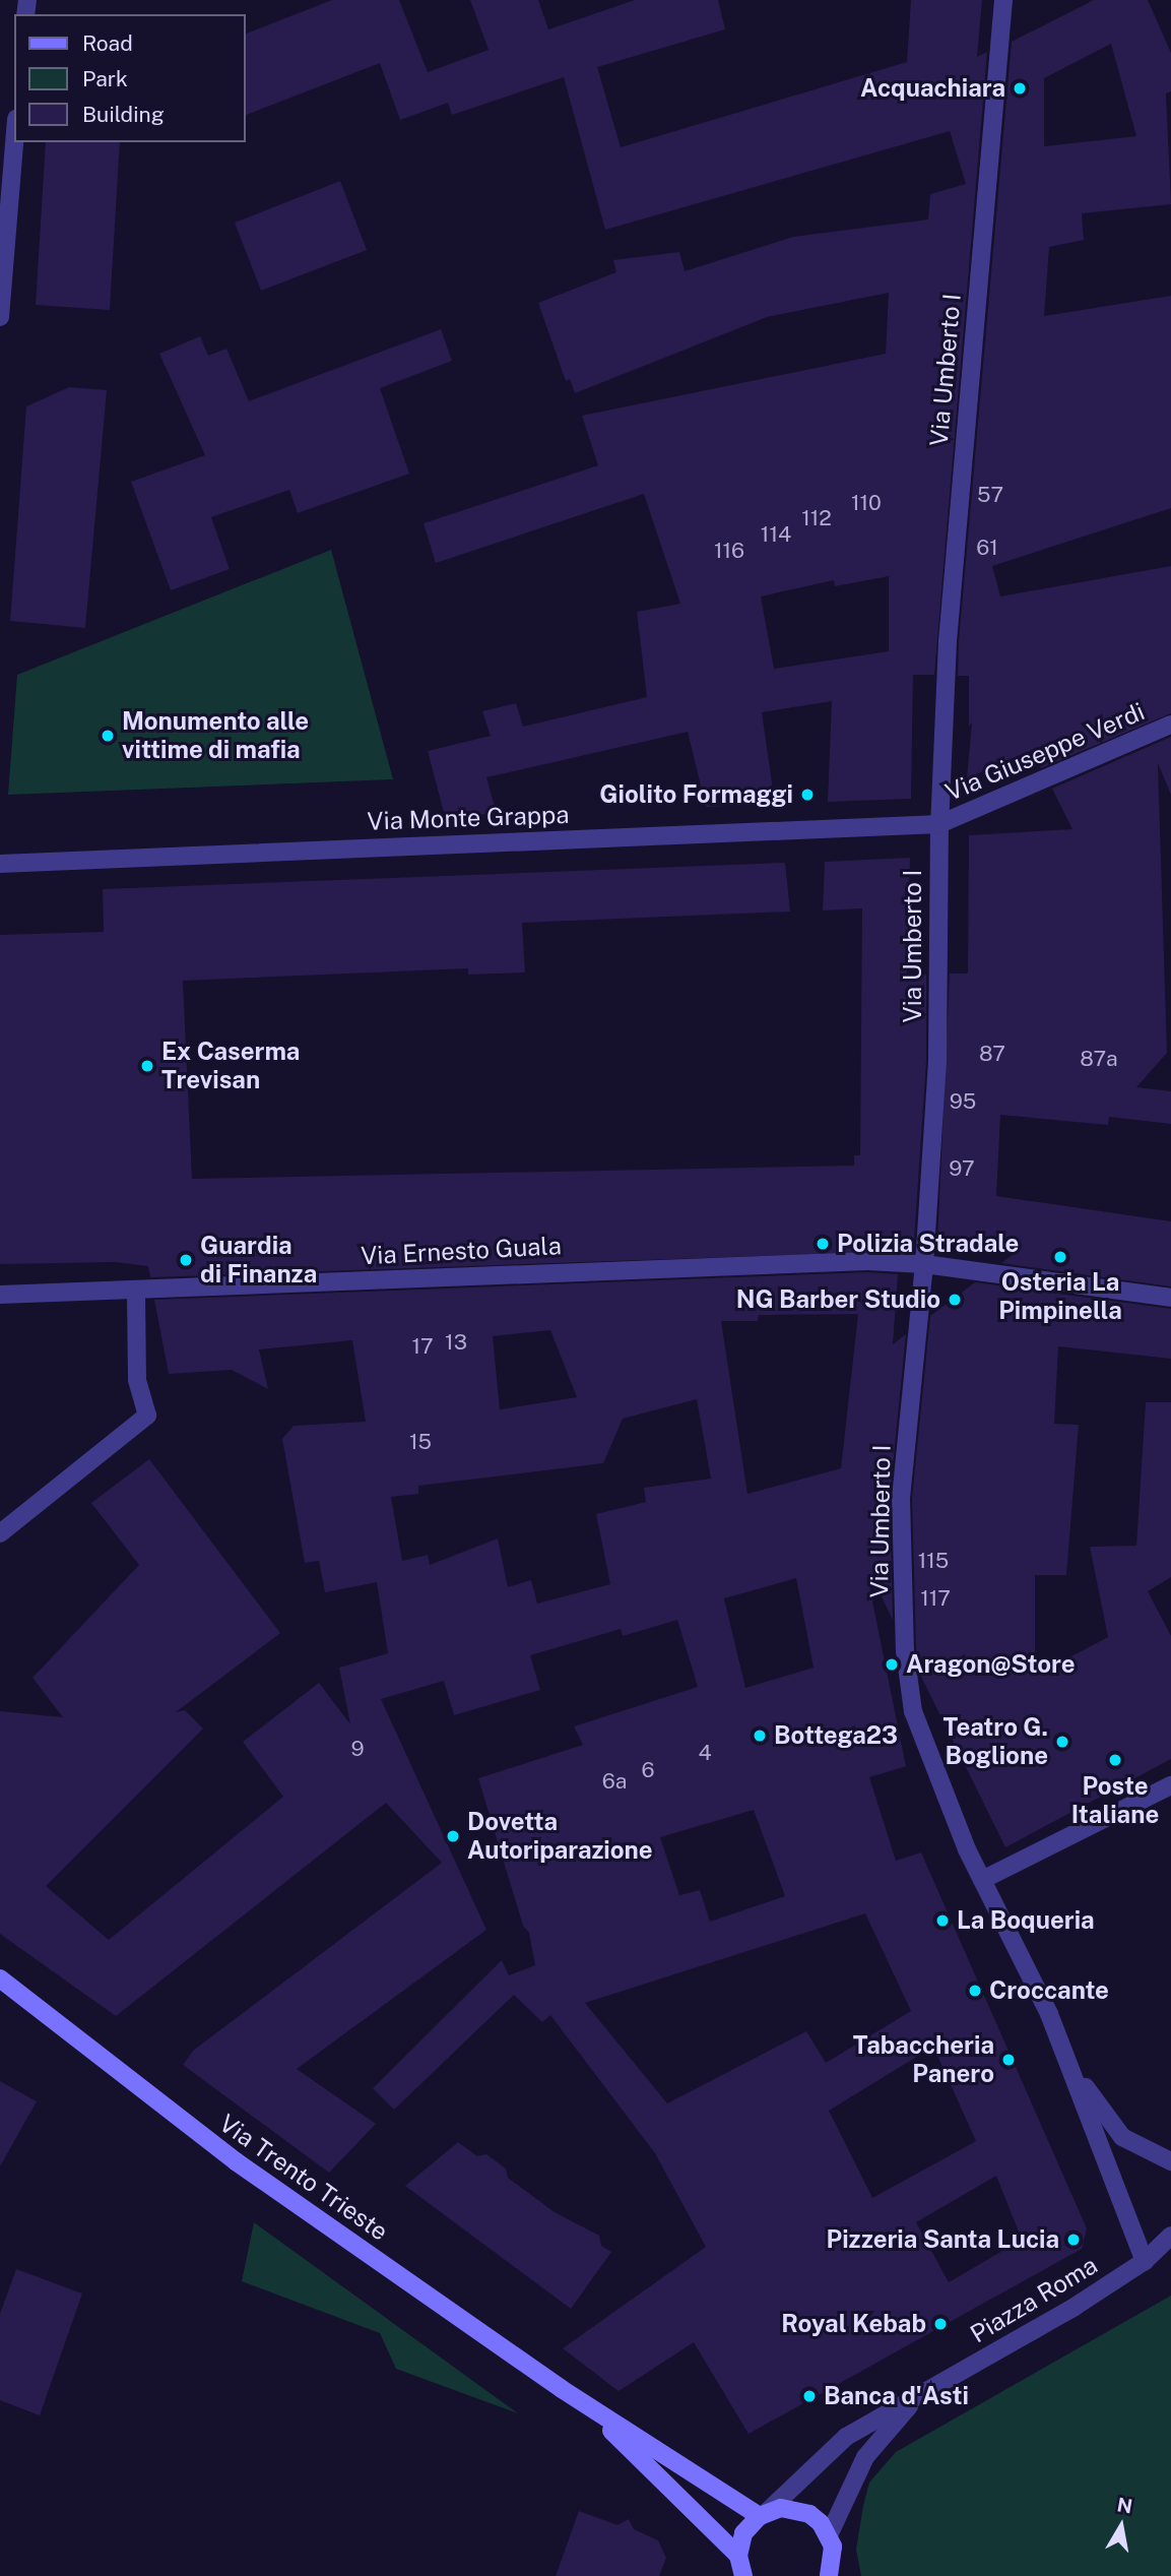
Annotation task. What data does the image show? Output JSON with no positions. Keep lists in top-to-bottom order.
{
  "streets": {
    "main road": ["Via Trento Trieste"],
    "street": [
      "Via Umberto I",
      "Via Giuseppe Verdi",
      "Via Monte Grappa",
      "Via Ernesto Guala",
      "Piazza Roma"
    ]
  },
  "crossings": [
    ["Via Umberto I", "Via Giuseppe Verdi"],
    ["Via Umberto I", "Via Monte Grappa"],
    ["Via Umberto I", "Via Ernesto Guala"],
    ["Via Giuseppe Verdi", "Via Monte Grappa"]
  ],
  "places": [
    "Acquachiara",
    "Monumento alle vittime di mafia",
    "Giolito Formaggi",
    "Ex Caserma Trevisan",
    "Polizia Stradale",
    "Osteria La Pimpinella",
    "Guardia di Finanza",
    "NG Barber Studio",
    "Aragon@Store",
    "Bottega23",
    "Teatro G. Boglione",
    "Poste Italiane",
    "Dovetta Autoriparazione",
    "La Boqueria",
    "Croccante",
    "Tabaccheria Panero",
    "Pizzeria Santa Lucia",
    "Royal Kebab",
    "Banca d'Asti"
  ],
  "house_numbers": [
    "57",
    "110",
    "112",
    "114",
    "61",
    "116",
    "87",
    "87a",
    "95",
    "97",
    "13",
    "17",
    "15",
    "115",
    "117",
    "9",
    "4",
    "6",
    "6a"
  ],
  "legend": ["Road", "Park", "Building"],
  "north": "top"
}
